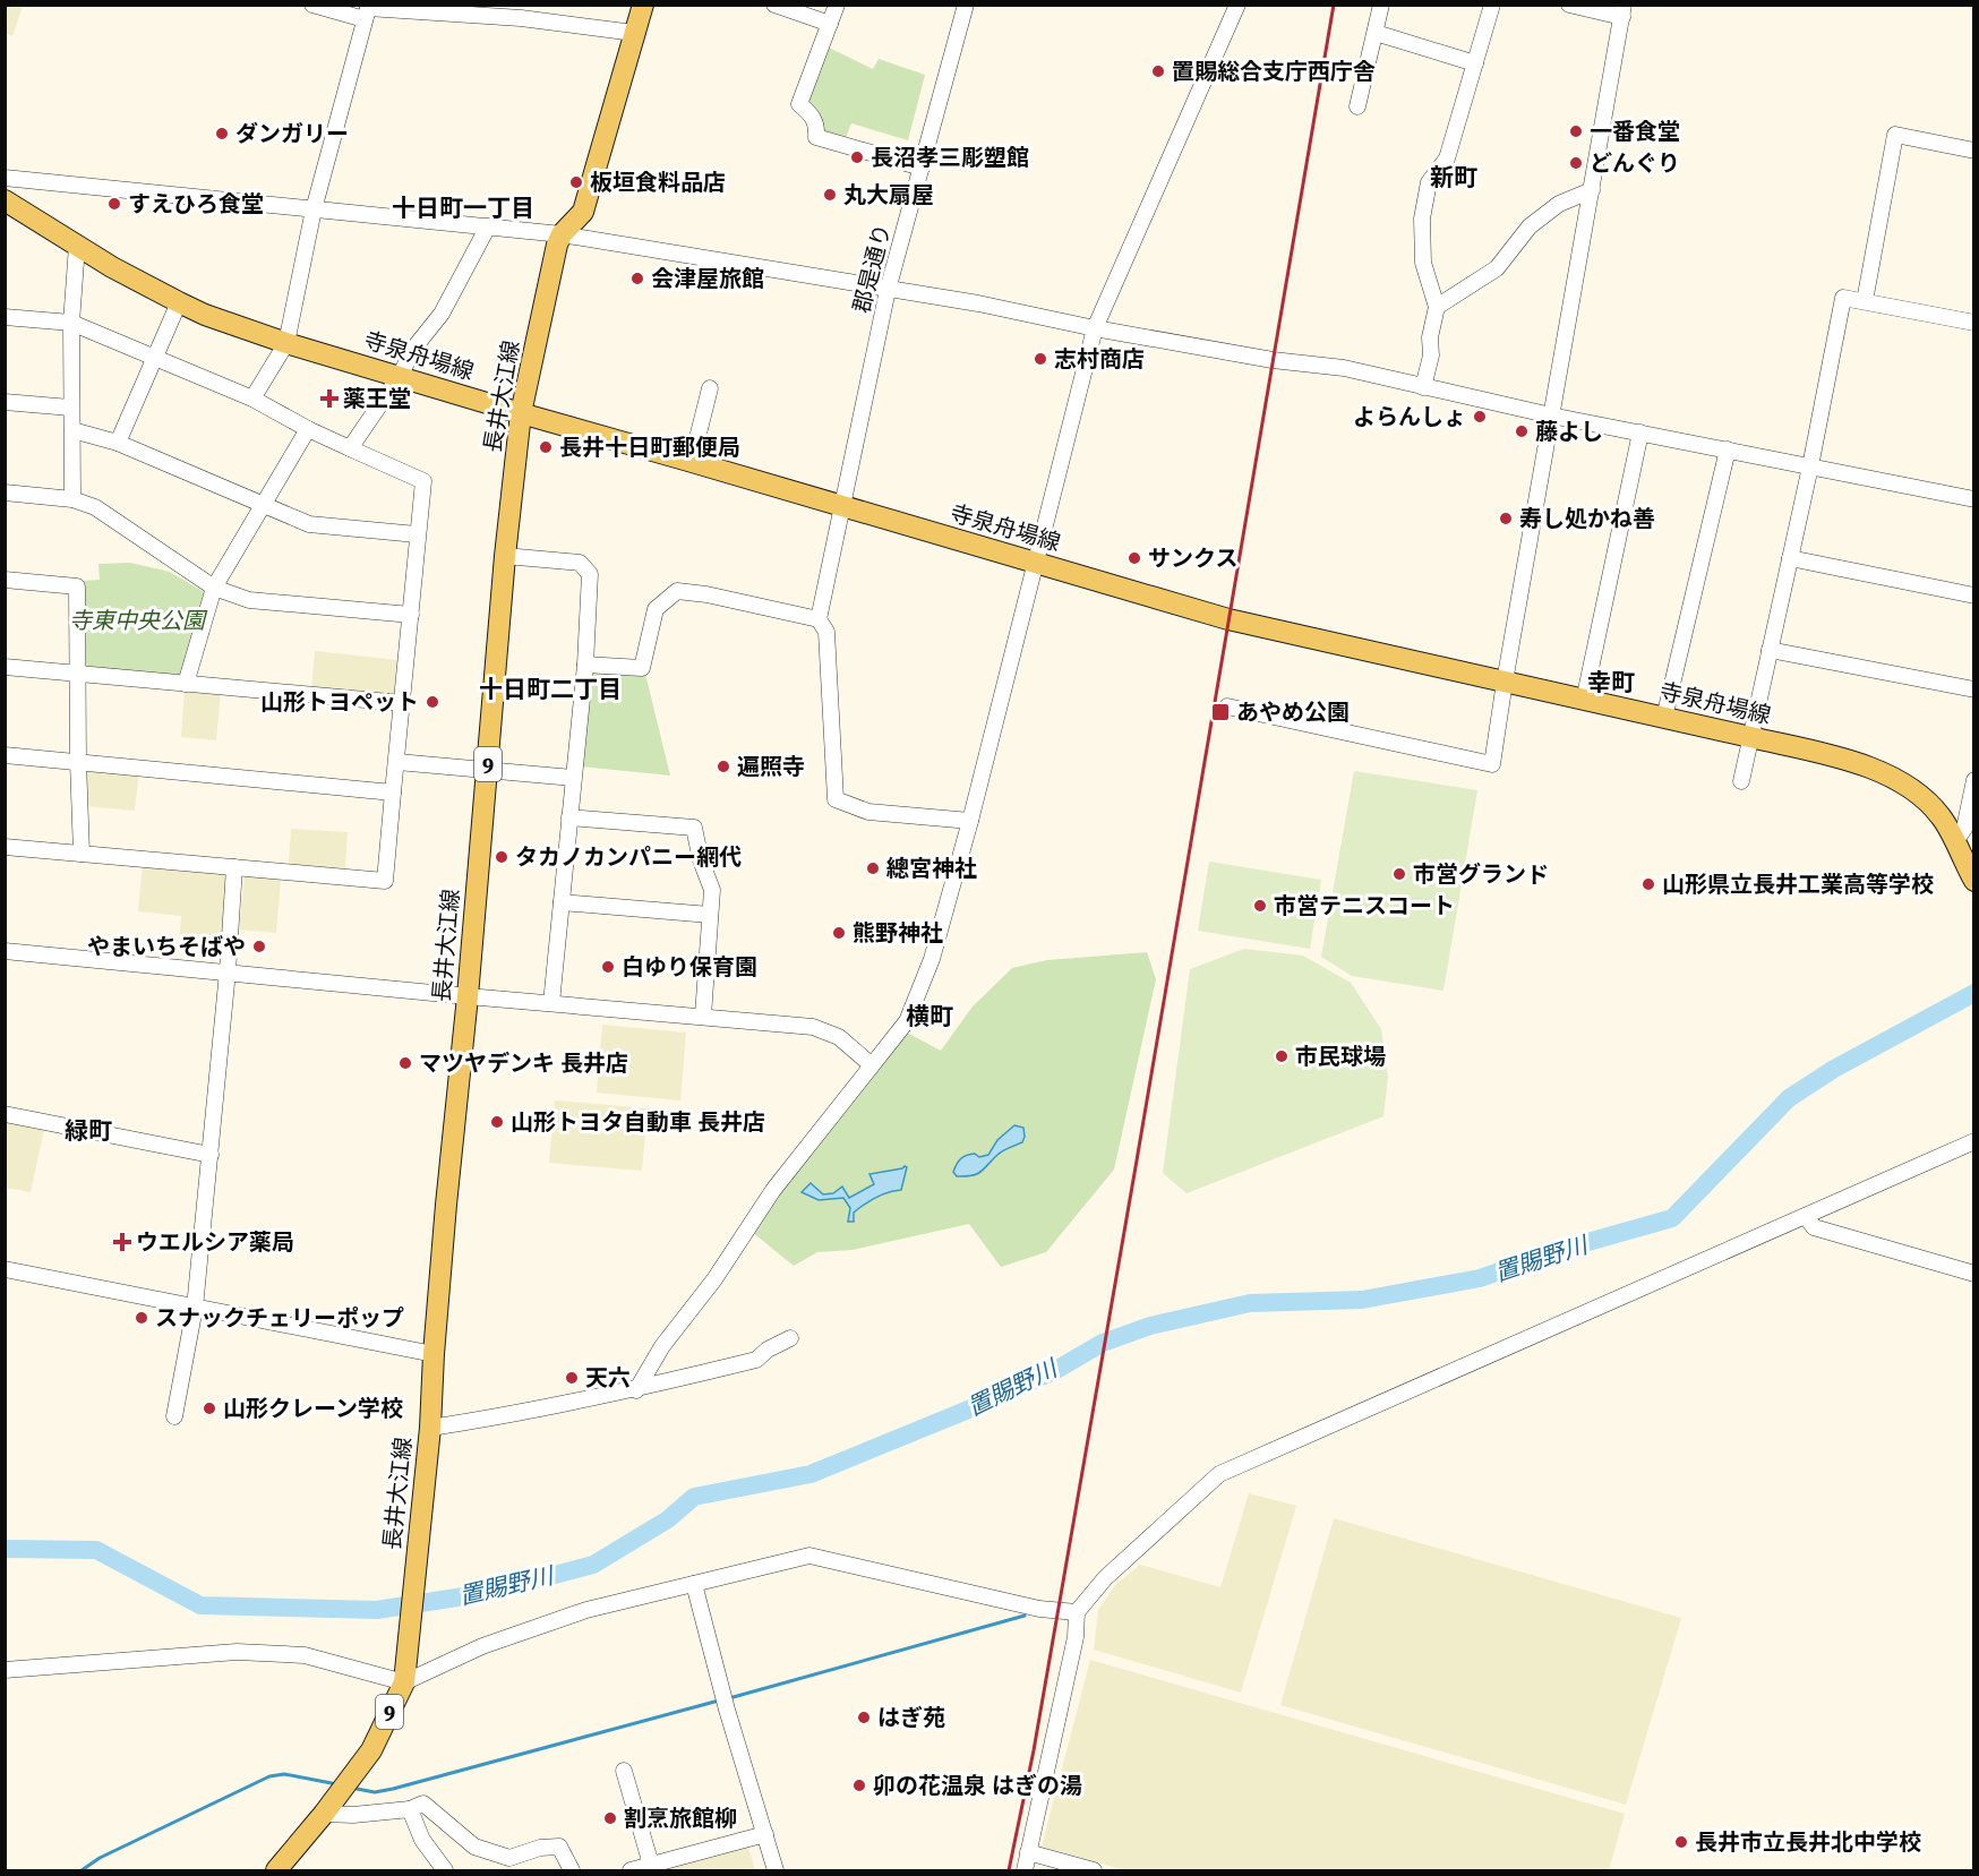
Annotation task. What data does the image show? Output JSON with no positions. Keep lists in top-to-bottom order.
{
  "streets": {
    "main road": ["寺泉舟場線", "長井大江線", "9"],
    "street": ["郡是通り"]
  },
  "crossings": [
    ["郡是通り", "寺泉舟場線"],
    ["寺泉舟場線", "長井大江線"]
  ],
  "districts": [
    "新町",
    "十日町一丁目",
    "幸町",
    "十日町二丁目",
    "横町",
    "緑町"
  ],
  "water": ["置賜野川"],
  "parks": ["寺東中央公園"],
  "places": {
    "other": [
      "置賜総合支庁西庁舎",
      "一番食堂",
      "ダンガリー",
      "長沼孝三彫塑館",
      "どんぐり",
      "板垣食料品店",
      "丸大扇屋",
      "すえひろ食堂",
      "会津屋旅館",
      "志村商店",
      "よらんしょ",
      "藤よし",
      "長井十日町郵便局",
      "寿し処かね善",
      "サンクス",
      "山形トヨペット",
      "遍照寺",
      "タカノカンパニー網代",
      "總宮神社",
      "市営グランド",
      "山形県立長井工業高等学校",
      "市営テニスコート",
      "熊野神社",
      "やまいちそばや",
      "白ゆり保育園",
      "市民球場",
      "マツヤデンキ 長井店",
      "山形トヨタ自動車 長井店",
      "スナックチェリーポップ",
      "天六",
      "山形クレーン学校",
      "はぎ苑",
      "卯の花温泉 はぎの湯",
      "割烹旅館柳",
      "長井市立長井北中学校"
    ],
    "health": ["薬王堂", "ウエルシア薬局"],
    "transit": ["あやめ公園"]
  }
}
